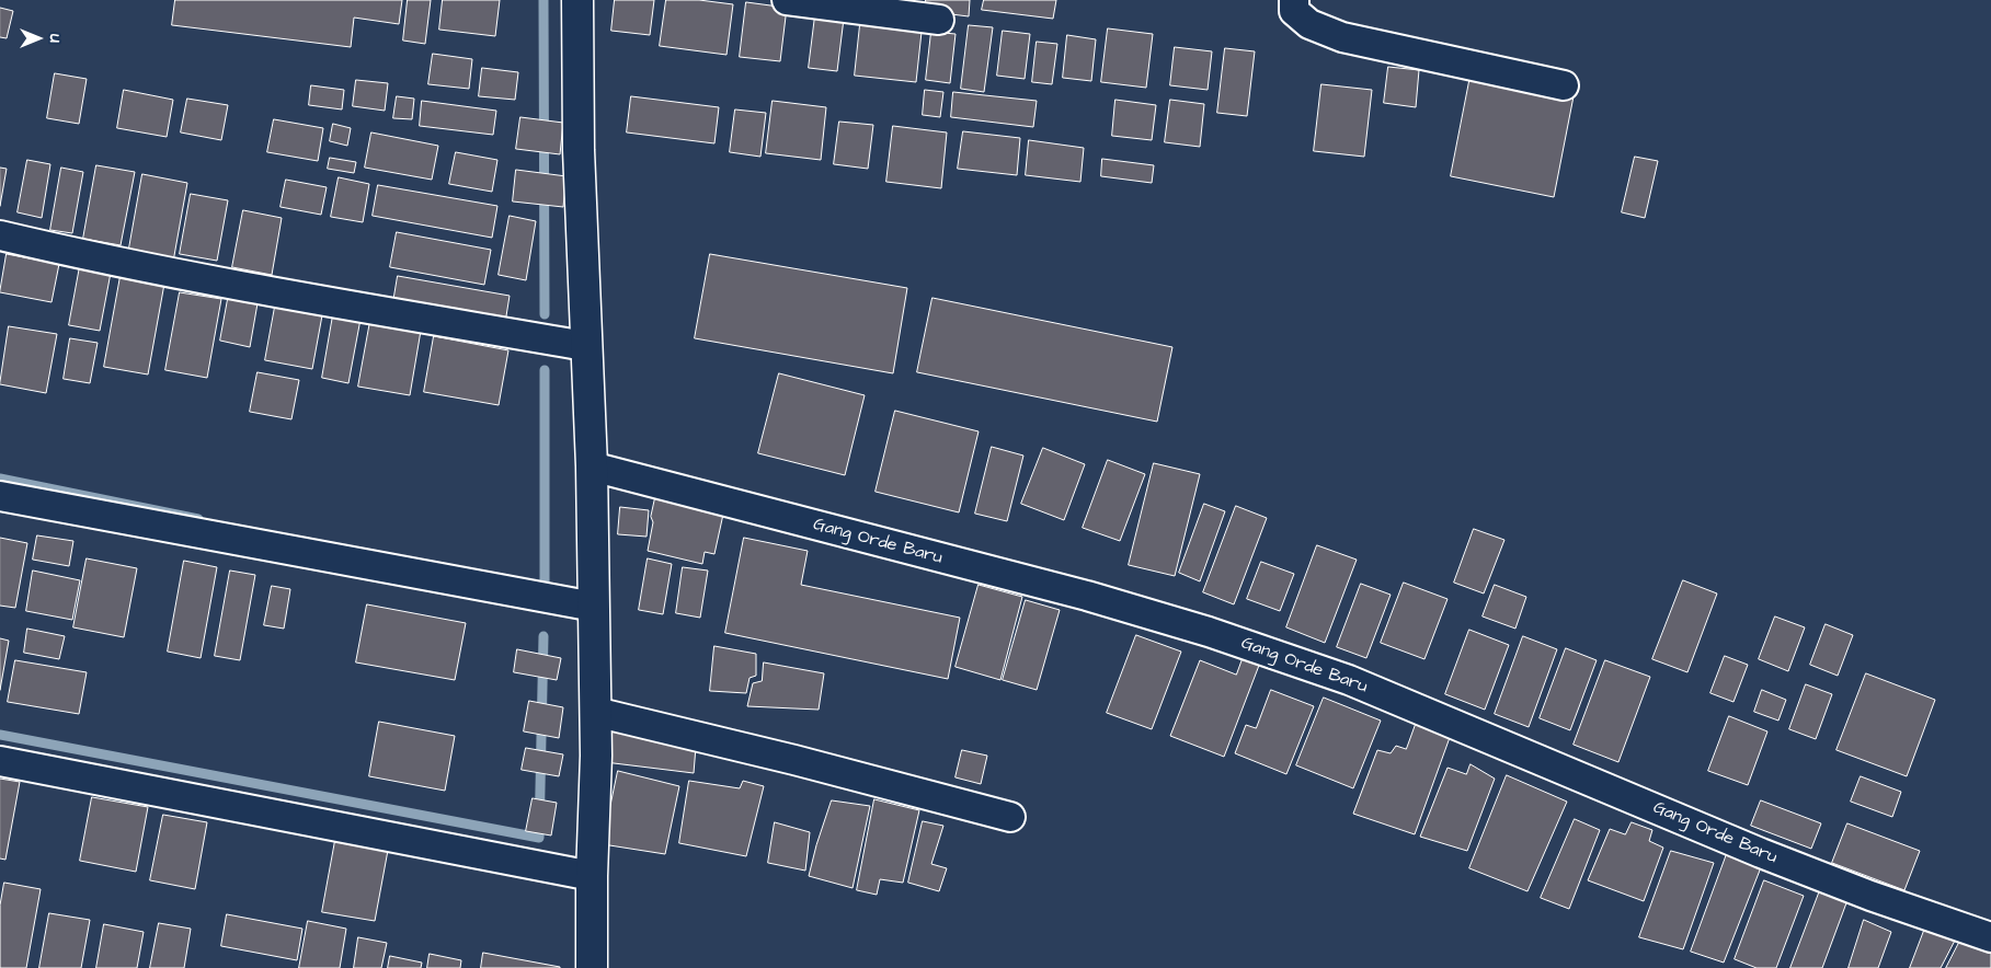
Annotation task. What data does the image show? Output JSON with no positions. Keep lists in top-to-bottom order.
{
  "streets": {
    "street": ["Gang Orde Baru"]
  },
  "north": "right"
}
